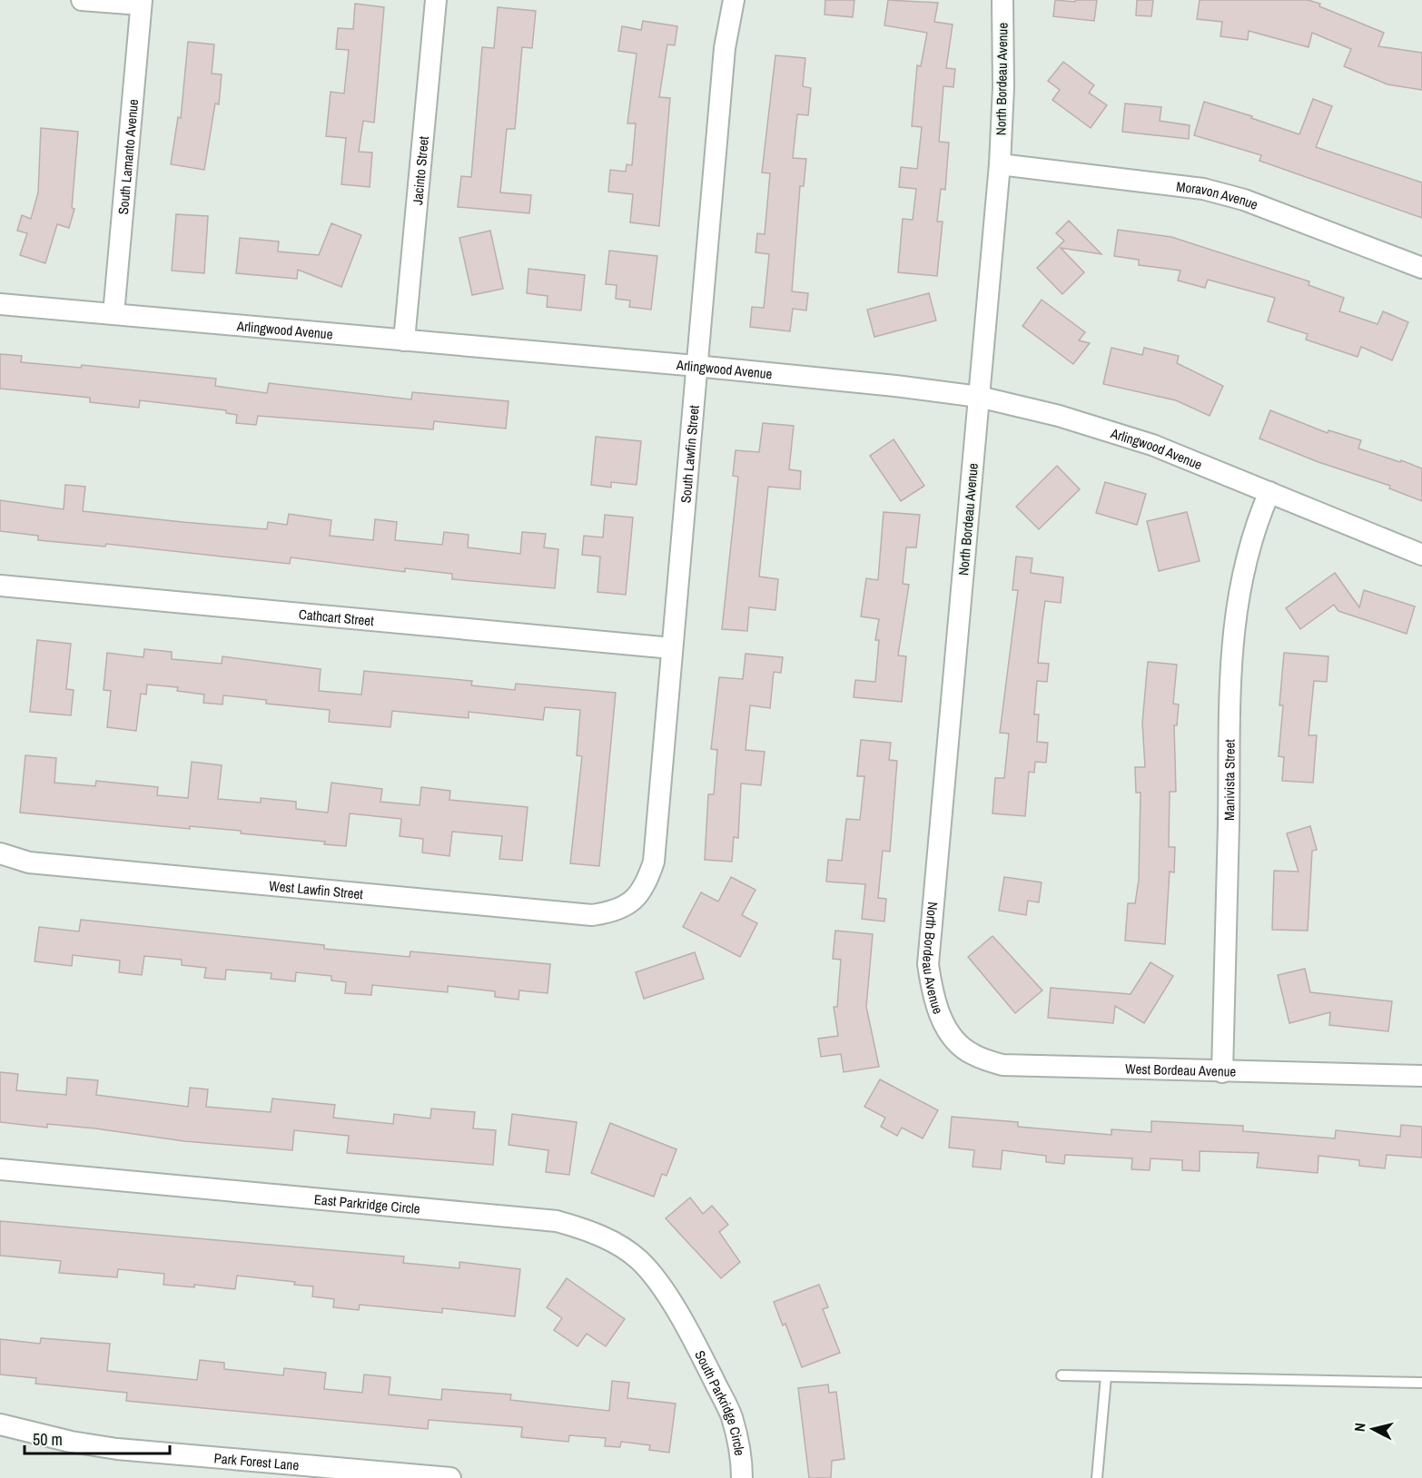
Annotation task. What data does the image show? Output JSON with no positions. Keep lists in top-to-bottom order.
{
  "streets": {
    "street": [
      "North Bordeau Avenue",
      "South Lamanto Avenue",
      "Jacinto Street",
      "Moravon Avenue",
      "Arlingwood Avenue",
      "South Lawfin Street",
      "Cathcart Street",
      "Manivista Street",
      "West Lawfin Street",
      "West Bordeau Avenue",
      "East Parkridge Circle",
      "South Parkridge Circle",
      "Park Forest Lane"
    ]
  },
  "crossings": [
    ["North Bordeau Avenue", "Moravon Avenue"],
    ["North Bordeau Avenue", "Arlingwood Avenue"],
    ["North Bordeau Avenue", "West Bordeau Avenue"],
    ["South Lamanto Avenue", "Arlingwood Avenue"],
    ["Jacinto Street", "Arlingwood Avenue"],
    ["Arlingwood Avenue", "South Lawfin Street"],
    ["Arlingwood Avenue", "Manivista Street"],
    ["South Lawfin Street", "Cathcart Street"],
    ["South Lawfin Street", "West Lawfin Street"],
    ["Manivista Street", "West Bordeau Avenue"],
    ["East Parkridge Circle", "South Parkridge Circle"]
  ],
  "scale_bar": "50 m",
  "north": "left"
}
